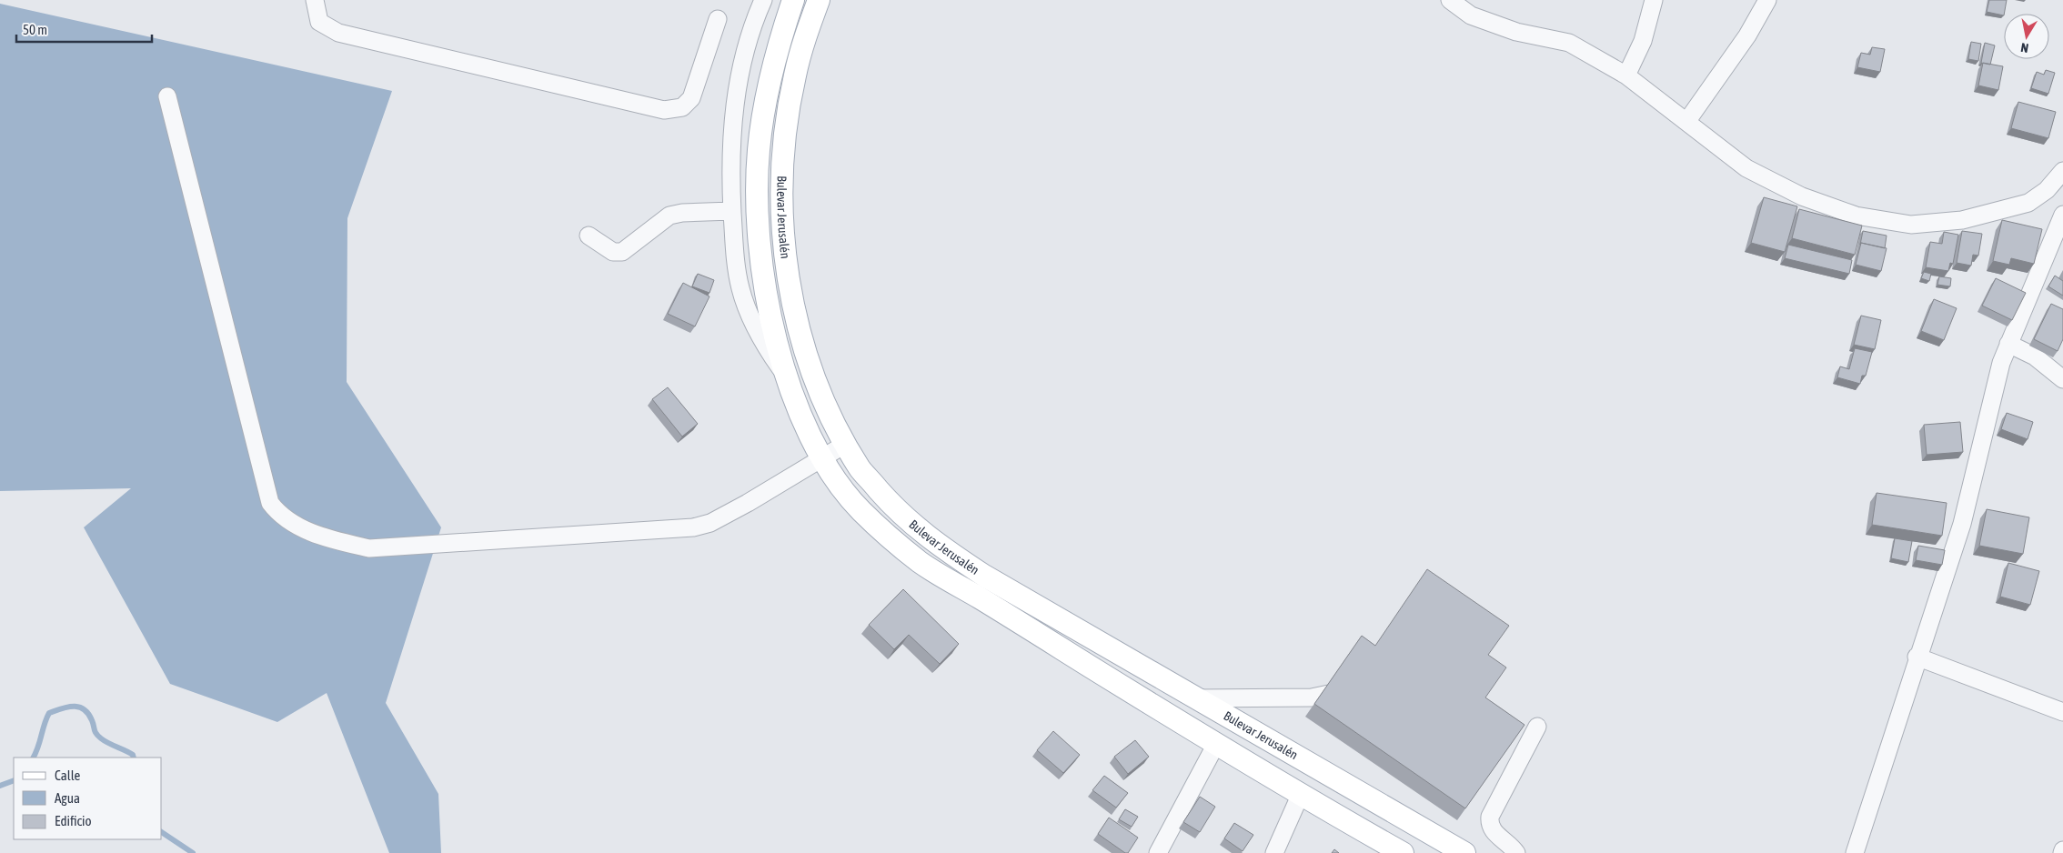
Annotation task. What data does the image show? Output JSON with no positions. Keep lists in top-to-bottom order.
{
  "streets": {
    "main road": ["Bulevar Jerusalén"]
  },
  "legend": ["Calle", "Agua", "Edificio"],
  "scale_bar": "50 m",
  "north": "bottom"
}
